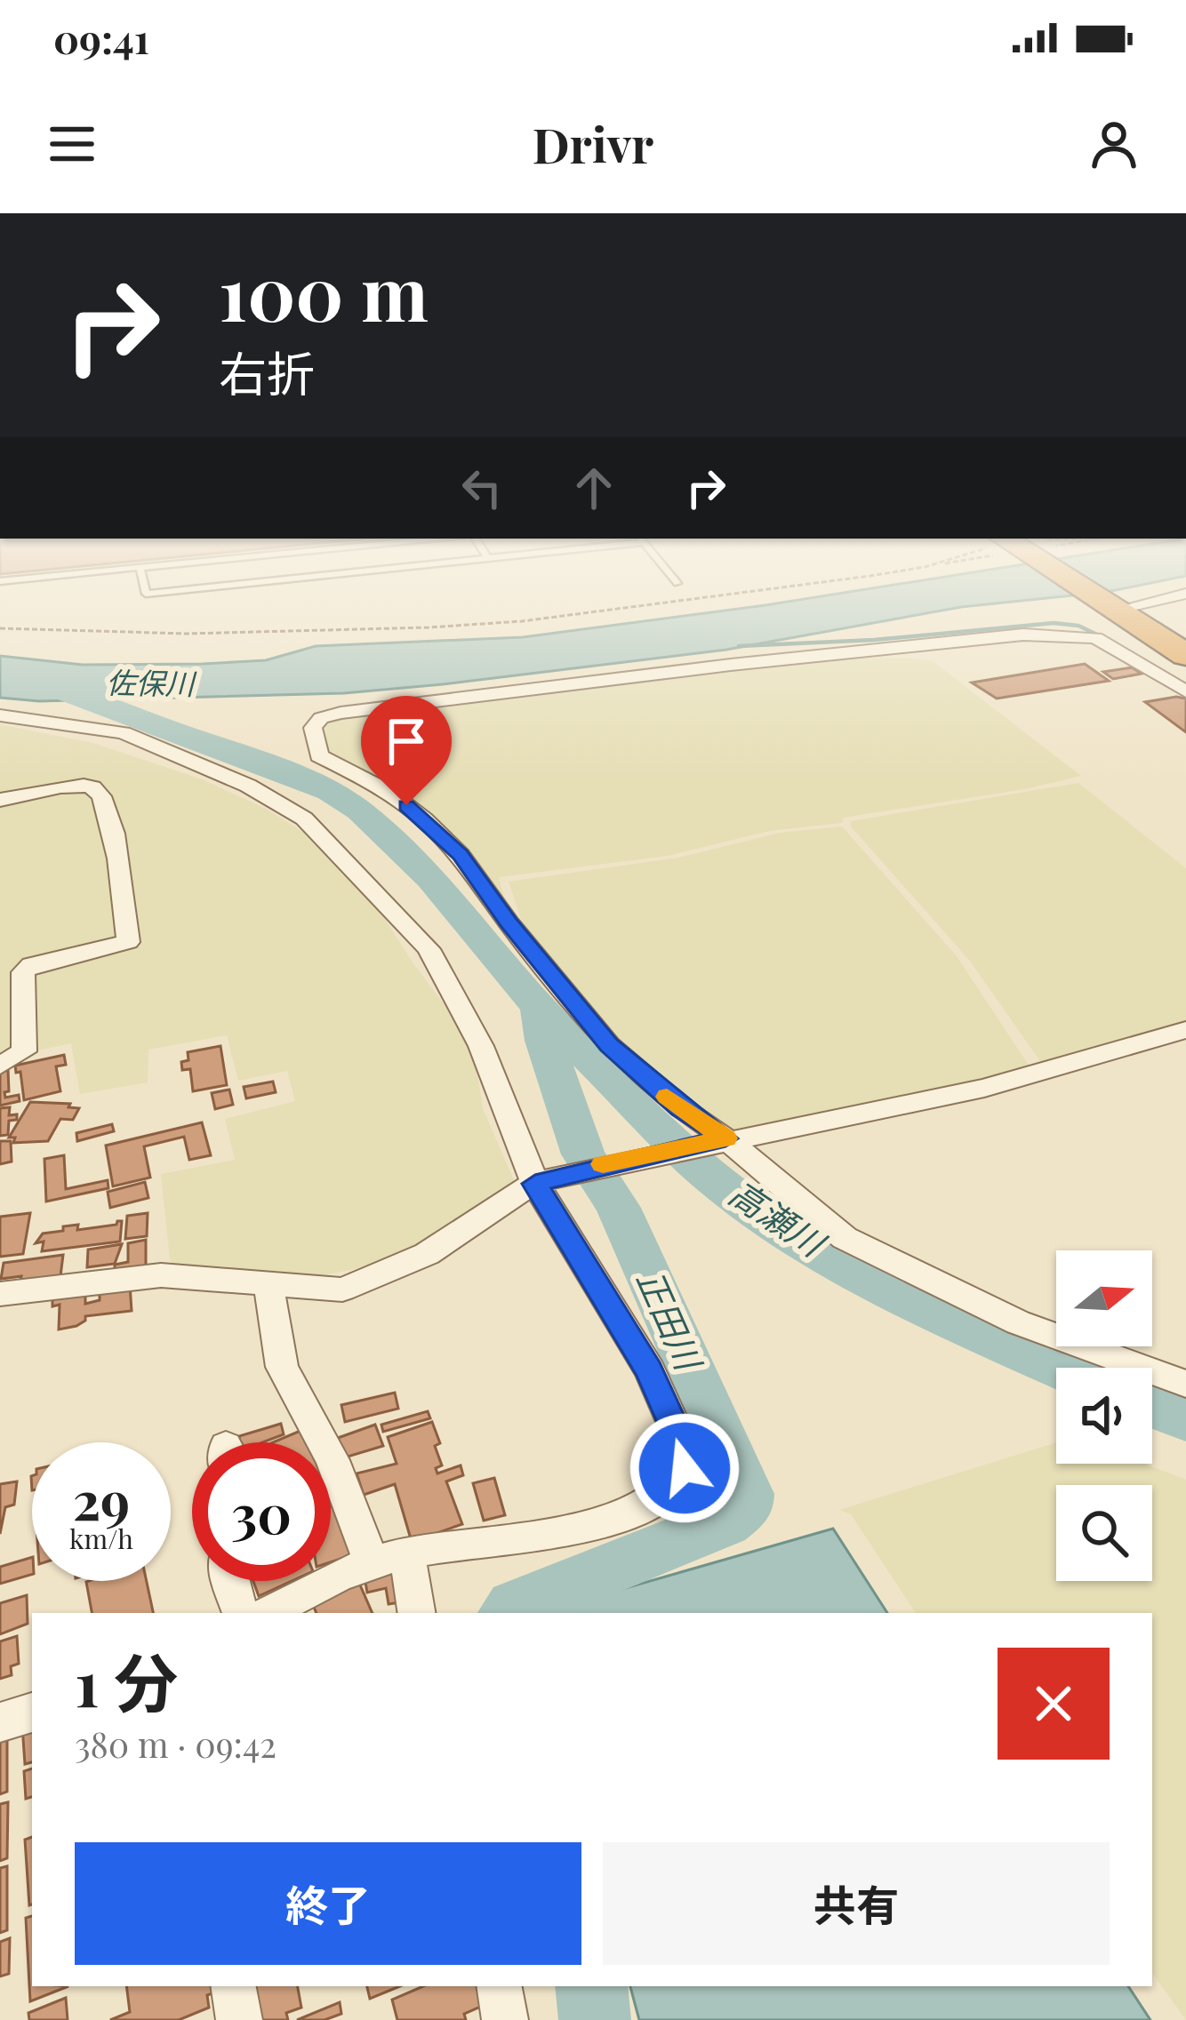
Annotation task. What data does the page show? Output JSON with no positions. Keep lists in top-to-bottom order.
{
  "water": ["佐保川", "高瀬川", "正田川"],
  "north": "right",
  "page": {
    "status": "09:41",
    "header": "Drivr",
    "turn": ["100 m", "右折"],
    "speed": "29 km/h",
    "limit": "30",
    "heading": ["1 分", "380 m · 09:42"],
    "buttons": ["終了", "共有"]
  }
}
